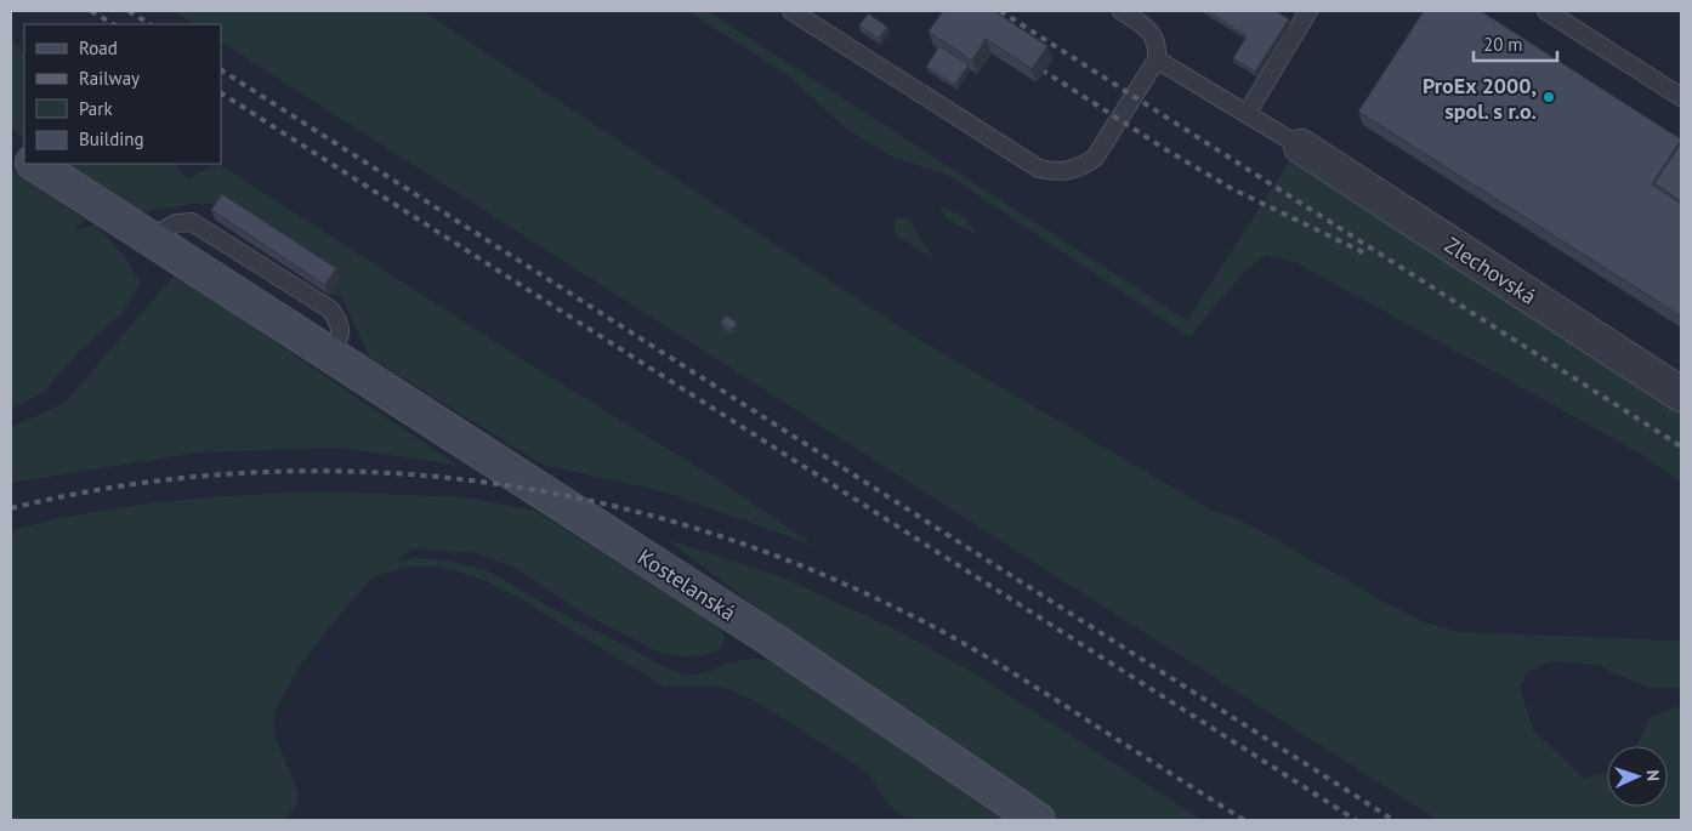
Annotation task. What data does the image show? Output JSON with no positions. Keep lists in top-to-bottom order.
{
  "streets": {
    "main road": ["Kostelanská"],
    "street": ["Zlechovská"]
  },
  "places": ["ProEx 2000, spol. s r.o."],
  "legend": [
    "Road",
    "Railway",
    "Park",
    "Building"
  ],
  "scale_bar": "20 m",
  "north": "right"
}
